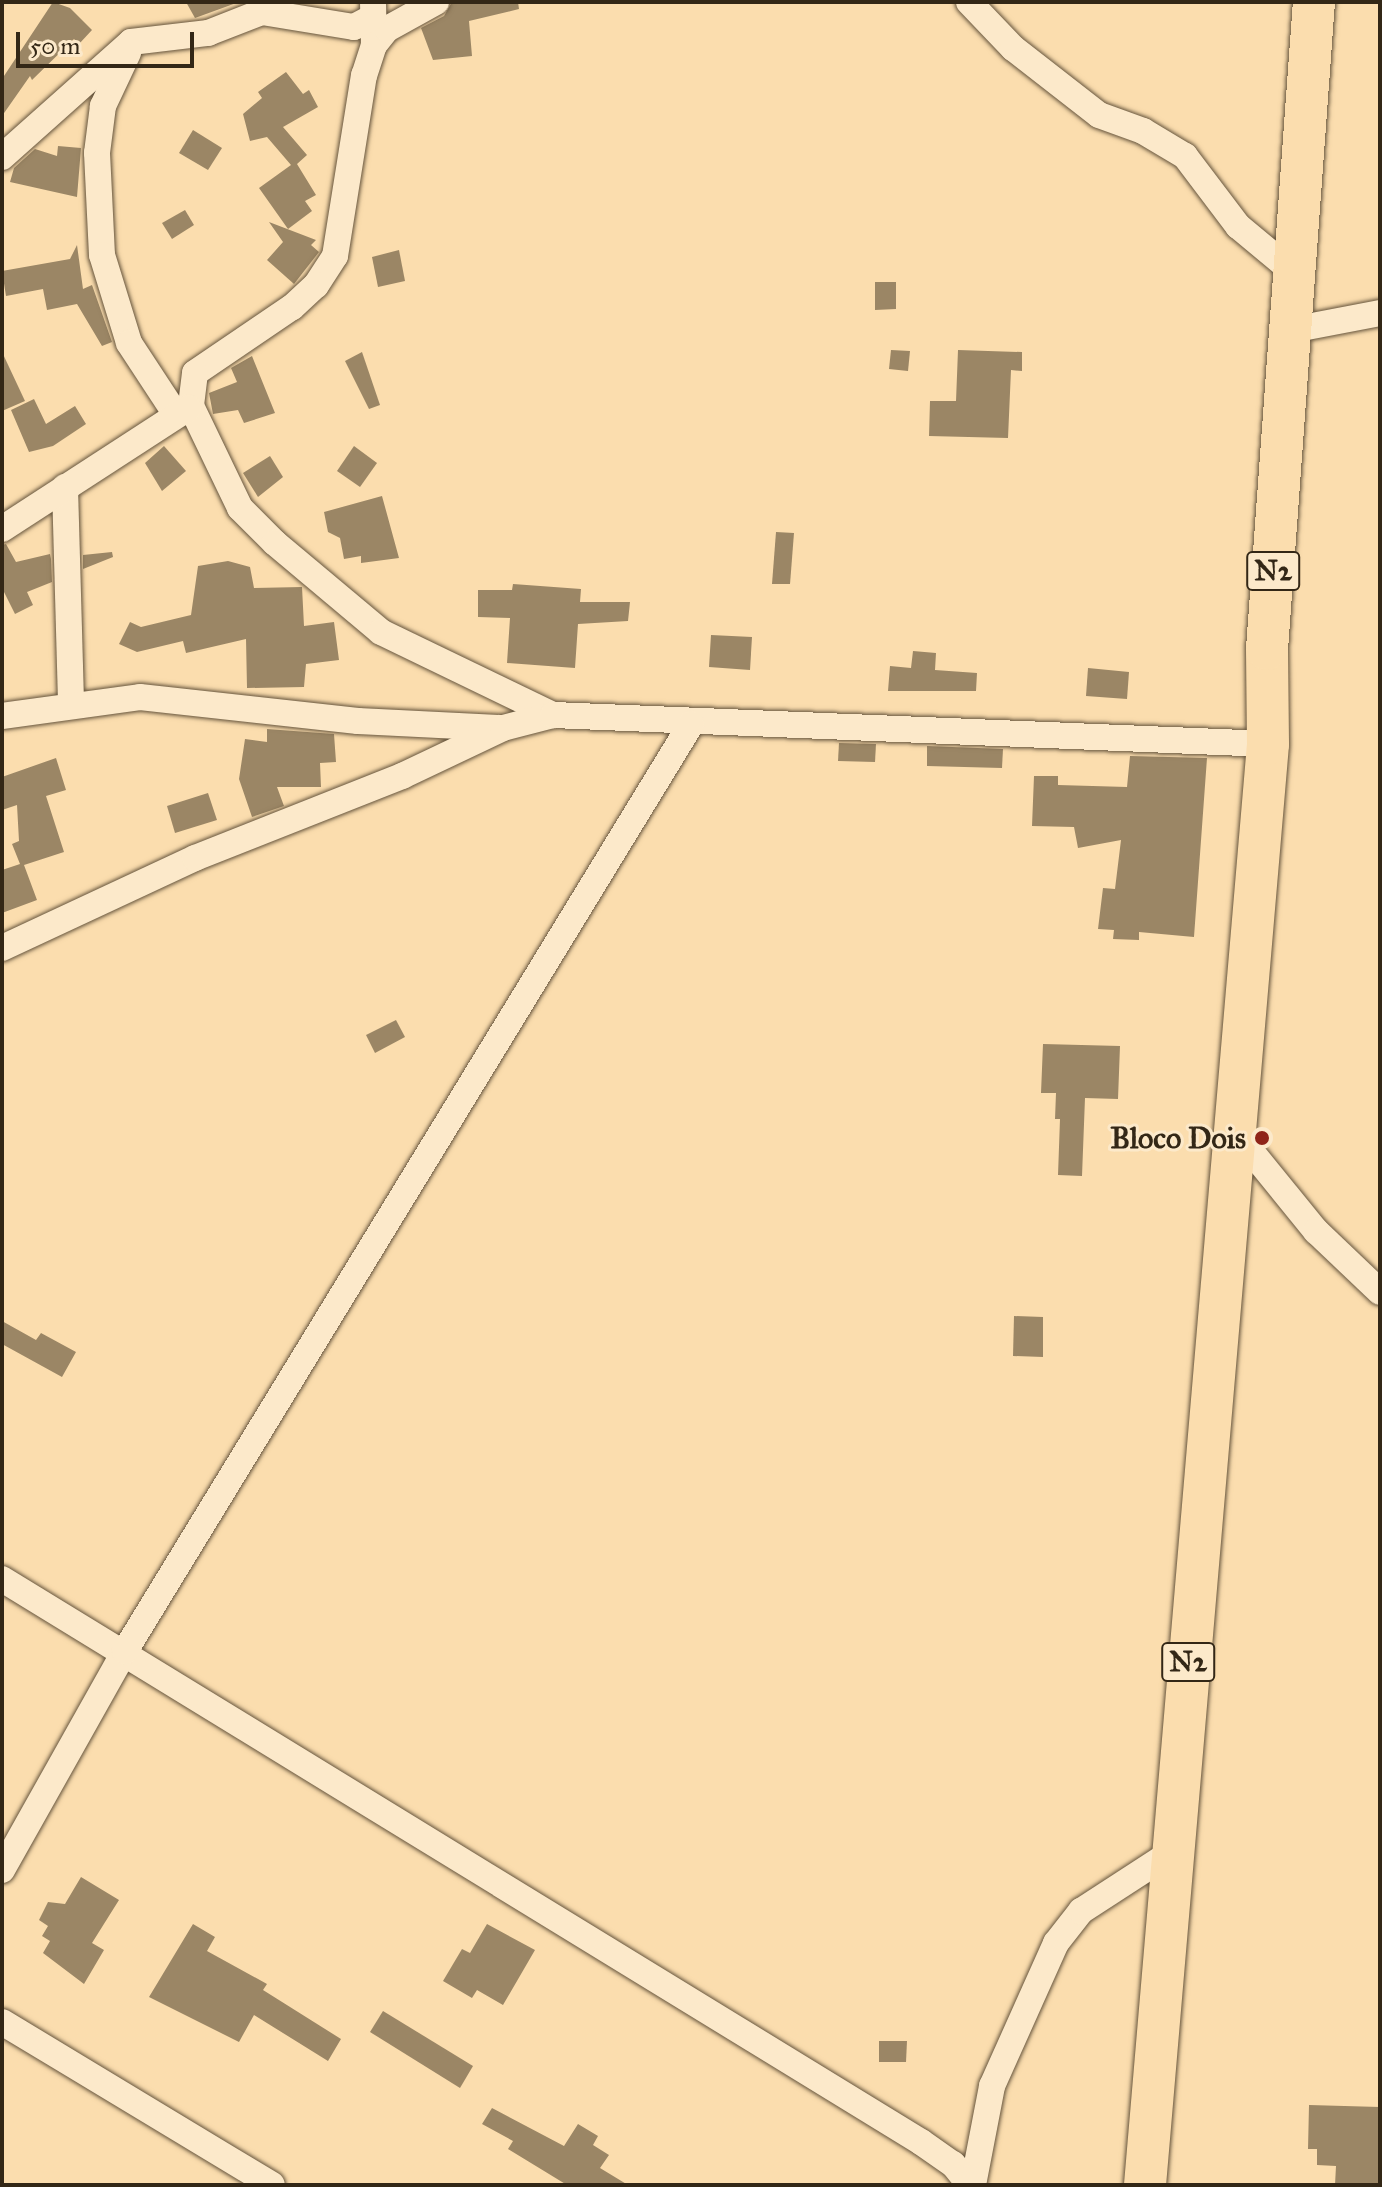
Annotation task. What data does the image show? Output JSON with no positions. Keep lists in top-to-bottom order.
{
  "streets": {
    "main road": ["N2"]
  },
  "places": ["Bloco Dois"],
  "scale_bar": "50 m"
}
